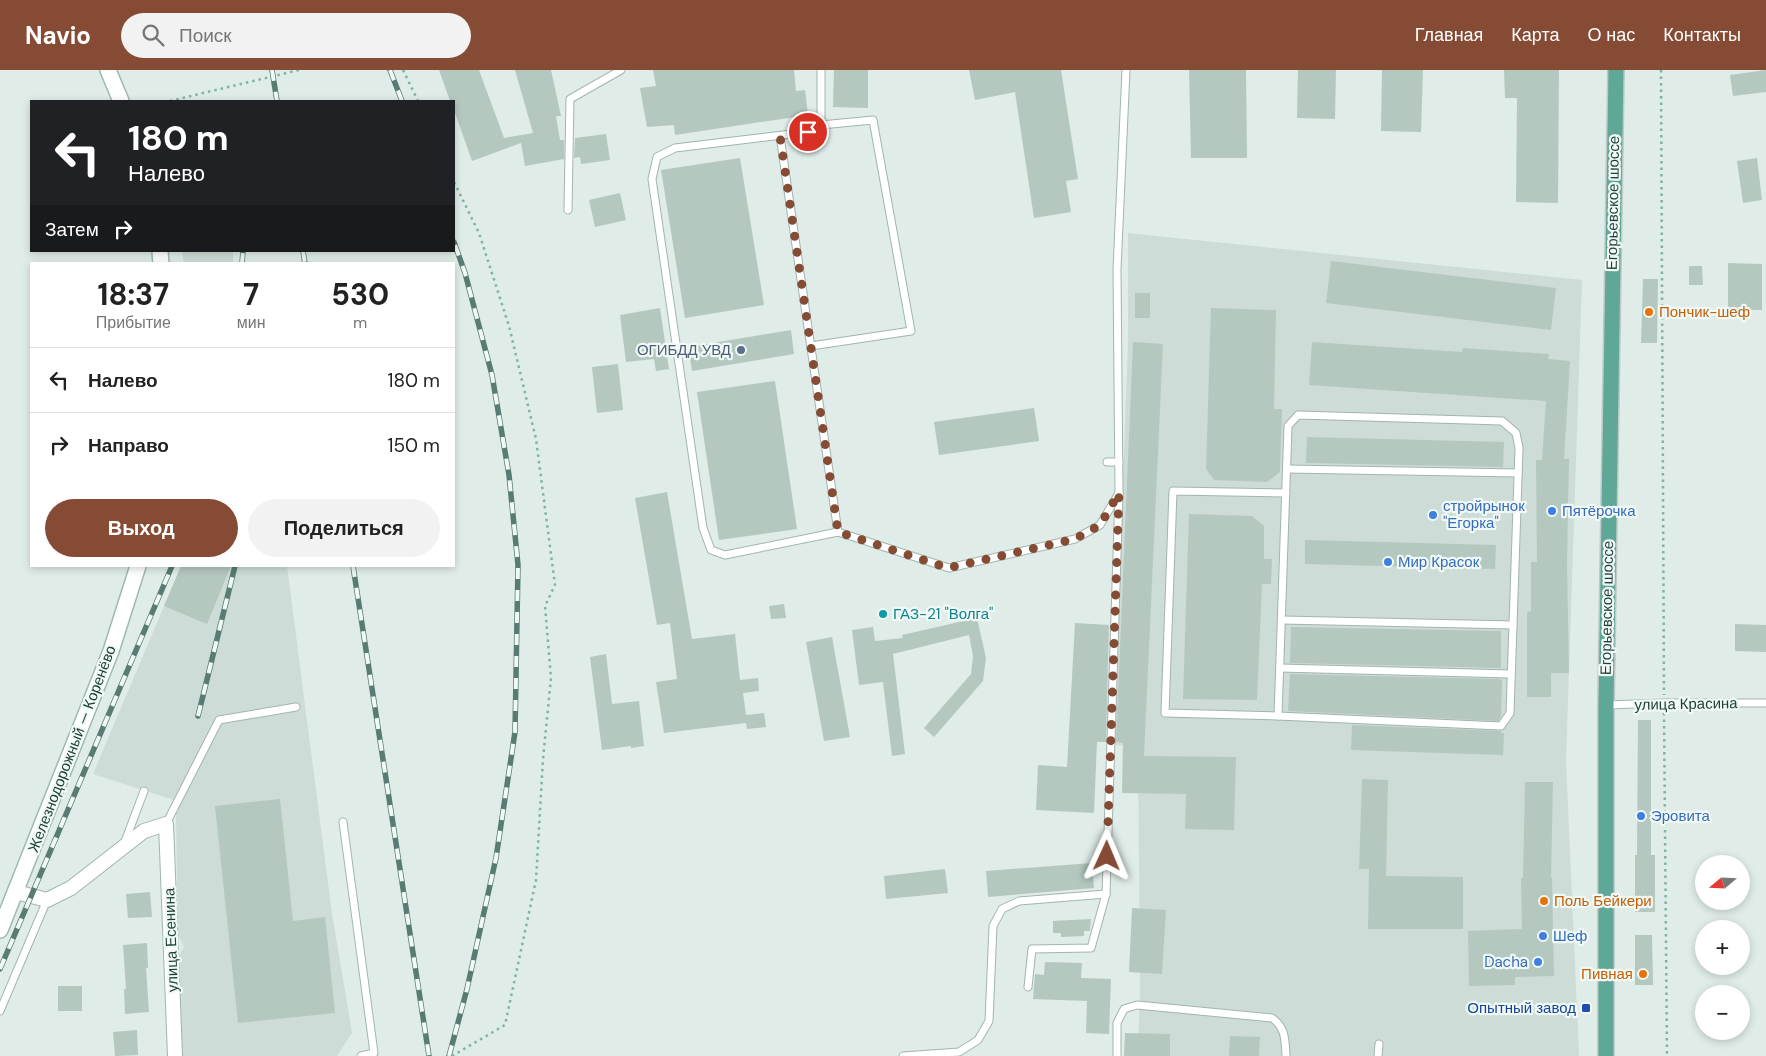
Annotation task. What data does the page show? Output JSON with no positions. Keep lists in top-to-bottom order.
{
  "streets": {
    "main road": ["Егорьевское шоссе", "Железнодорожный — Коренёво"],
    "street": ["улица Есенина"],
    "lane": ["улица Красина"]
  },
  "crossings": [
    ["Егорьевское шоссе", "улица Красина"]
  ],
  "places": {
    "other": [
      "Пончик-шеф",
      "ОГИБДД УВД",
      "Пятёрочка",
      "стройрынок \"Егорка\"",
      "Мир Красок",
      "ГАЗ-21 \"Волга\"",
      "Эровита",
      "Поль Бейкери",
      "Шеф",
      "Dacha",
      "Пивная"
    ],
    "transit": ["Опытный завод"]
  },
  "north": "left",
  "page": {
    "header": "Navio",
    "search": "Поиск",
    "nav": [
      "Главная",
      "Карта",
      "О нас",
      "Контакты"
    ],
    "turn": ["180 m", "Налево"],
    "then": "Затем",
    "eta": [
      "18:37",
      "Прибытие",
      "7",
      "мин",
      "530",
      "m"
    ],
    "list": [
      {
        "name": "Налево",
        "value": "180 m"
      },
      {
        "name": "Направо",
        "value": "150 m"
      }
    ],
    "buttons": ["Выход", "Поделиться"],
    "map_buttons": ["+", "−"]
  }
}
